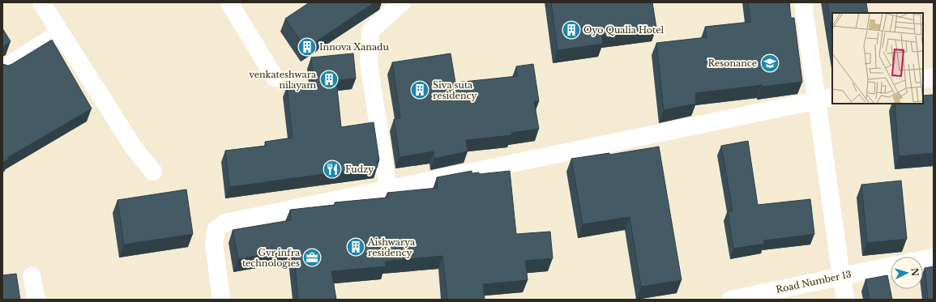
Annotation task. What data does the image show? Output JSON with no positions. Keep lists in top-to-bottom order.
{
  "streets": {
    "street": ["Road Number 13"]
  },
  "places": {
    "building": [
      "Oyo Qualia Hotel",
      "Innova Xanadu",
      "venkateshwara nilayam",
      "Siva suta residency",
      "Aishwarya residency"
    ],
    "school or university": ["Resonance"],
    "restaurant": ["Fudzy"],
    "office": ["Gvr infra technologies"]
  },
  "north": "right"
}
